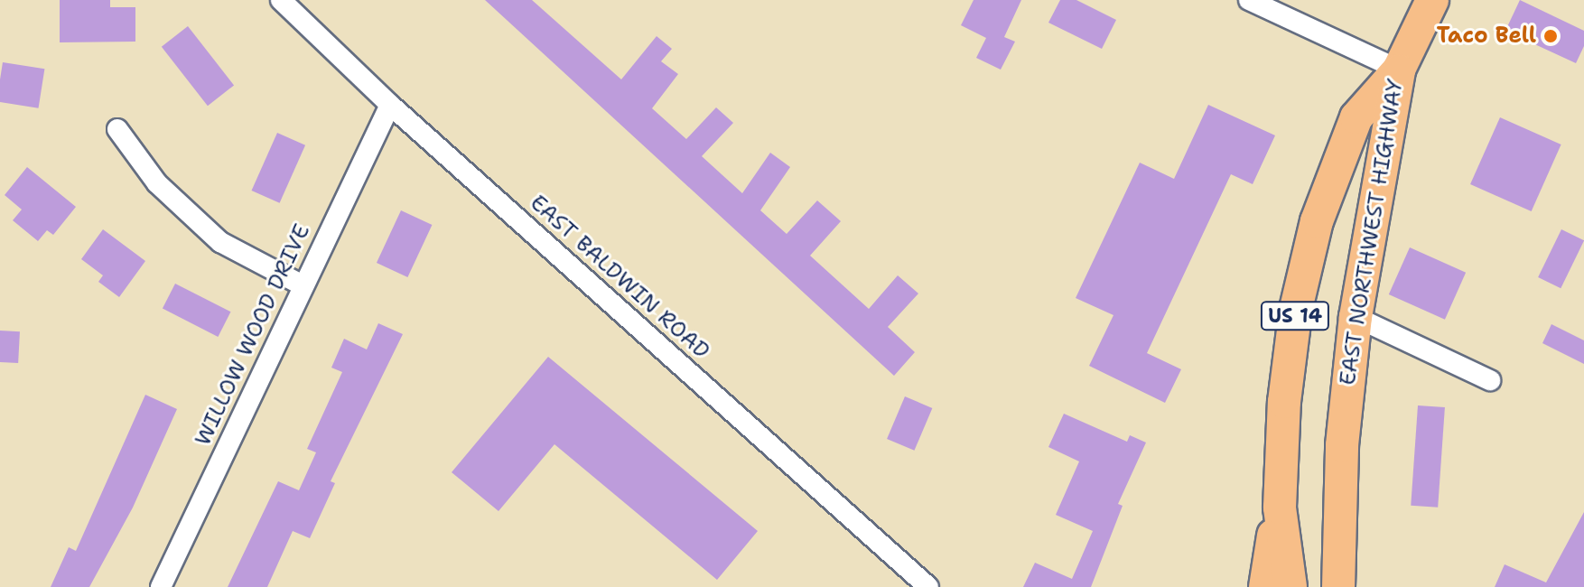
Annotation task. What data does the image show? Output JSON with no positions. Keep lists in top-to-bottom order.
{
  "streets": {
    "main road": ["EAST NORTHWEST HIGHWAY", "US 14"],
    "street": ["EAST BALDWIN ROAD", "WILLOW WOOD DRIVE"]
  },
  "crossings": [
    ["EAST NORTHWEST HIGHWAY", "US 14"],
    ["EAST BALDWIN ROAD", "WILLOW WOOD DRIVE"]
  ],
  "places": ["Taco Bell"]
}
